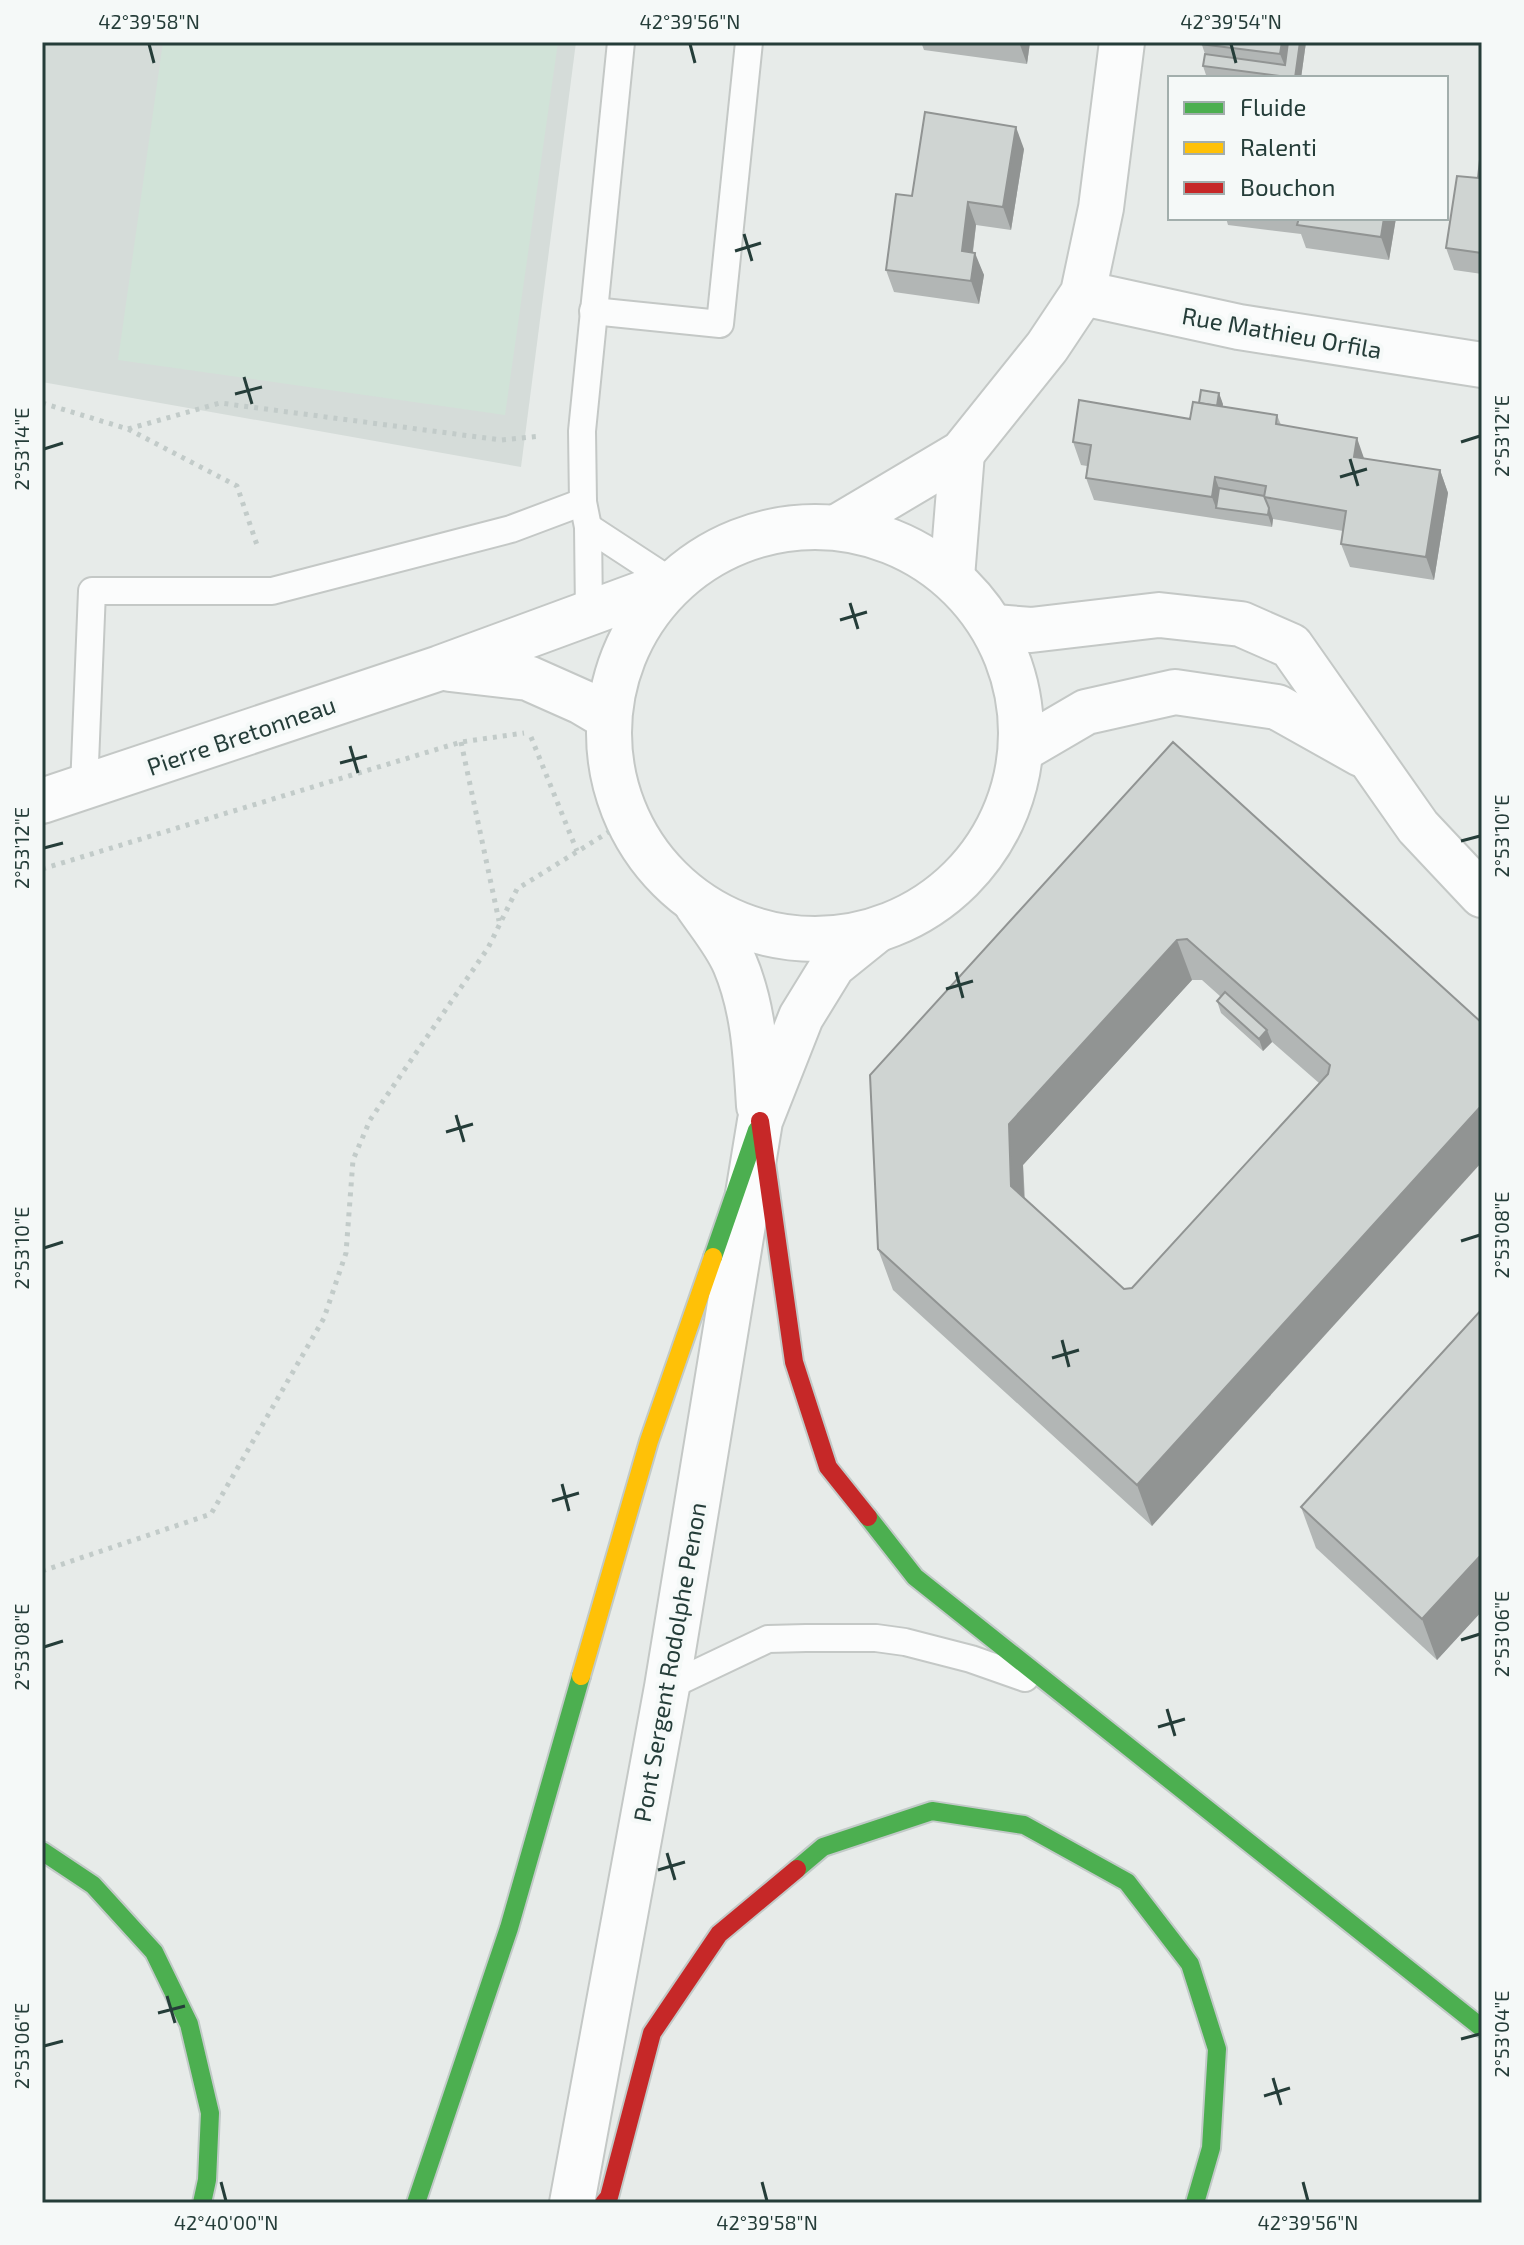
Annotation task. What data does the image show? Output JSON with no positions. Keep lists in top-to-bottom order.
{
  "streets": {
    "street": ["Rue Mathieu Orfila", "Pierre Bretonneau", "Pont Sergent Rodolphe Penon"]
  },
  "legend": ["Fluide", "Ralenti", "Bouchon"],
  "coordinates": [
    "42°39'58\"N",
    "42°39'56\"N",
    "42°39'54\"N",
    "2°53'12\"E",
    "2°53'14\"E",
    "2°53'10\"E",
    "2°53'08\"E",
    "2°53'06\"E",
    "2°53'04\"E",
    "42°40'00\"N"
  ]
}
